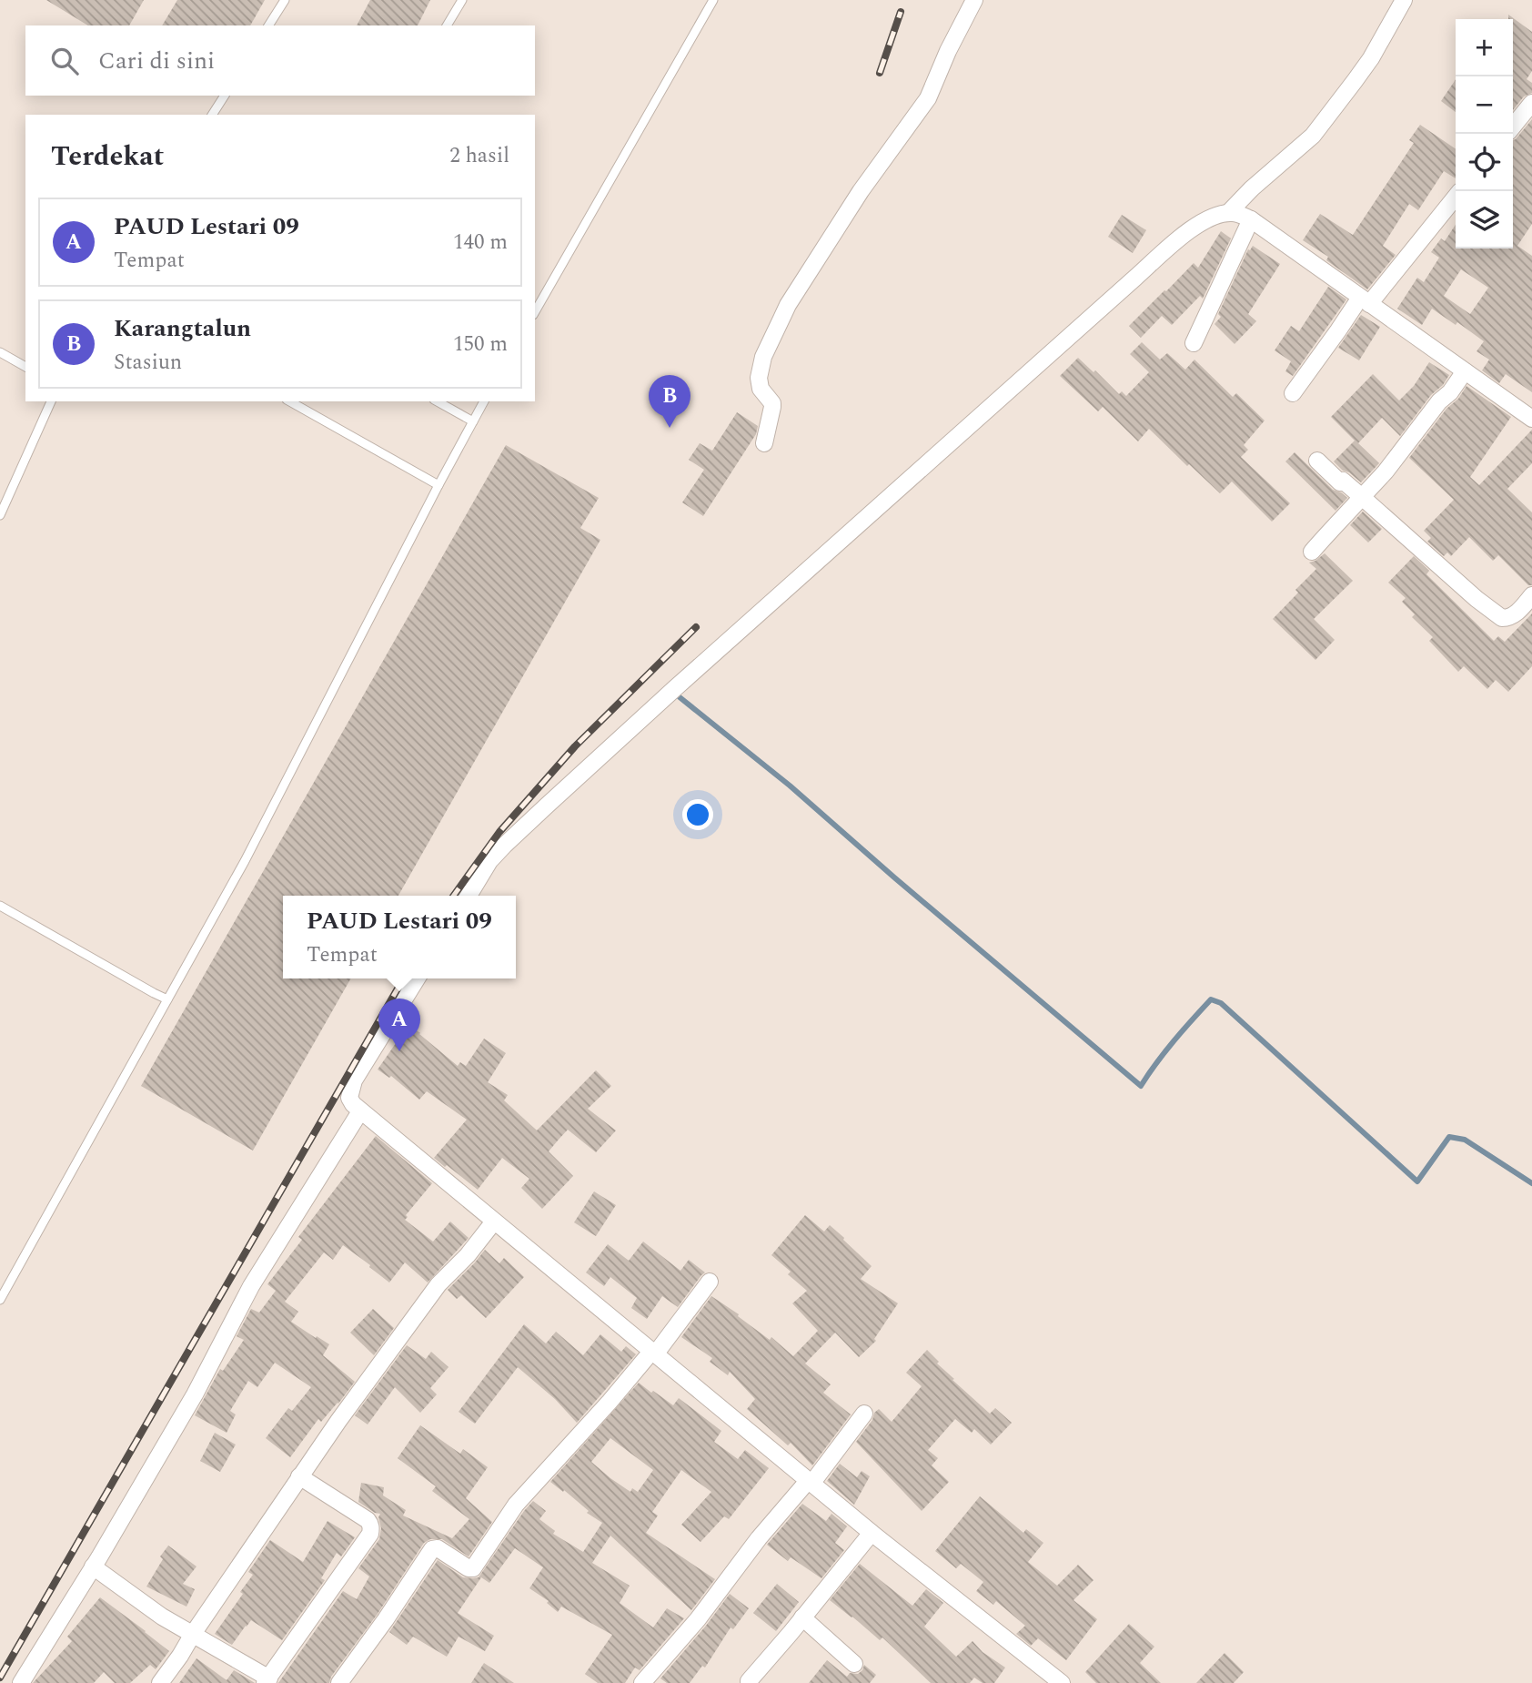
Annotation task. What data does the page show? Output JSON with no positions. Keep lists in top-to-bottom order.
{
  "page": {
    "map_buttons": ["+", "−"],
    "search": "Cari di sini",
    "heading": ["Terdekat", "2 hasil"],
    "list": [
      {
        "mark": "A",
        "name": "PAUD Lestari 09",
        "note": "Tempat",
        "value": "140 m"
      },
      {
        "mark": "B",
        "name": "Karangtalun",
        "note": "Stasiun",
        "value": "150 m"
      }
    ],
    "pins": ["B", "A"],
    "popup": ["PAUD Lestari 09", "Tempat"]
  }
}
